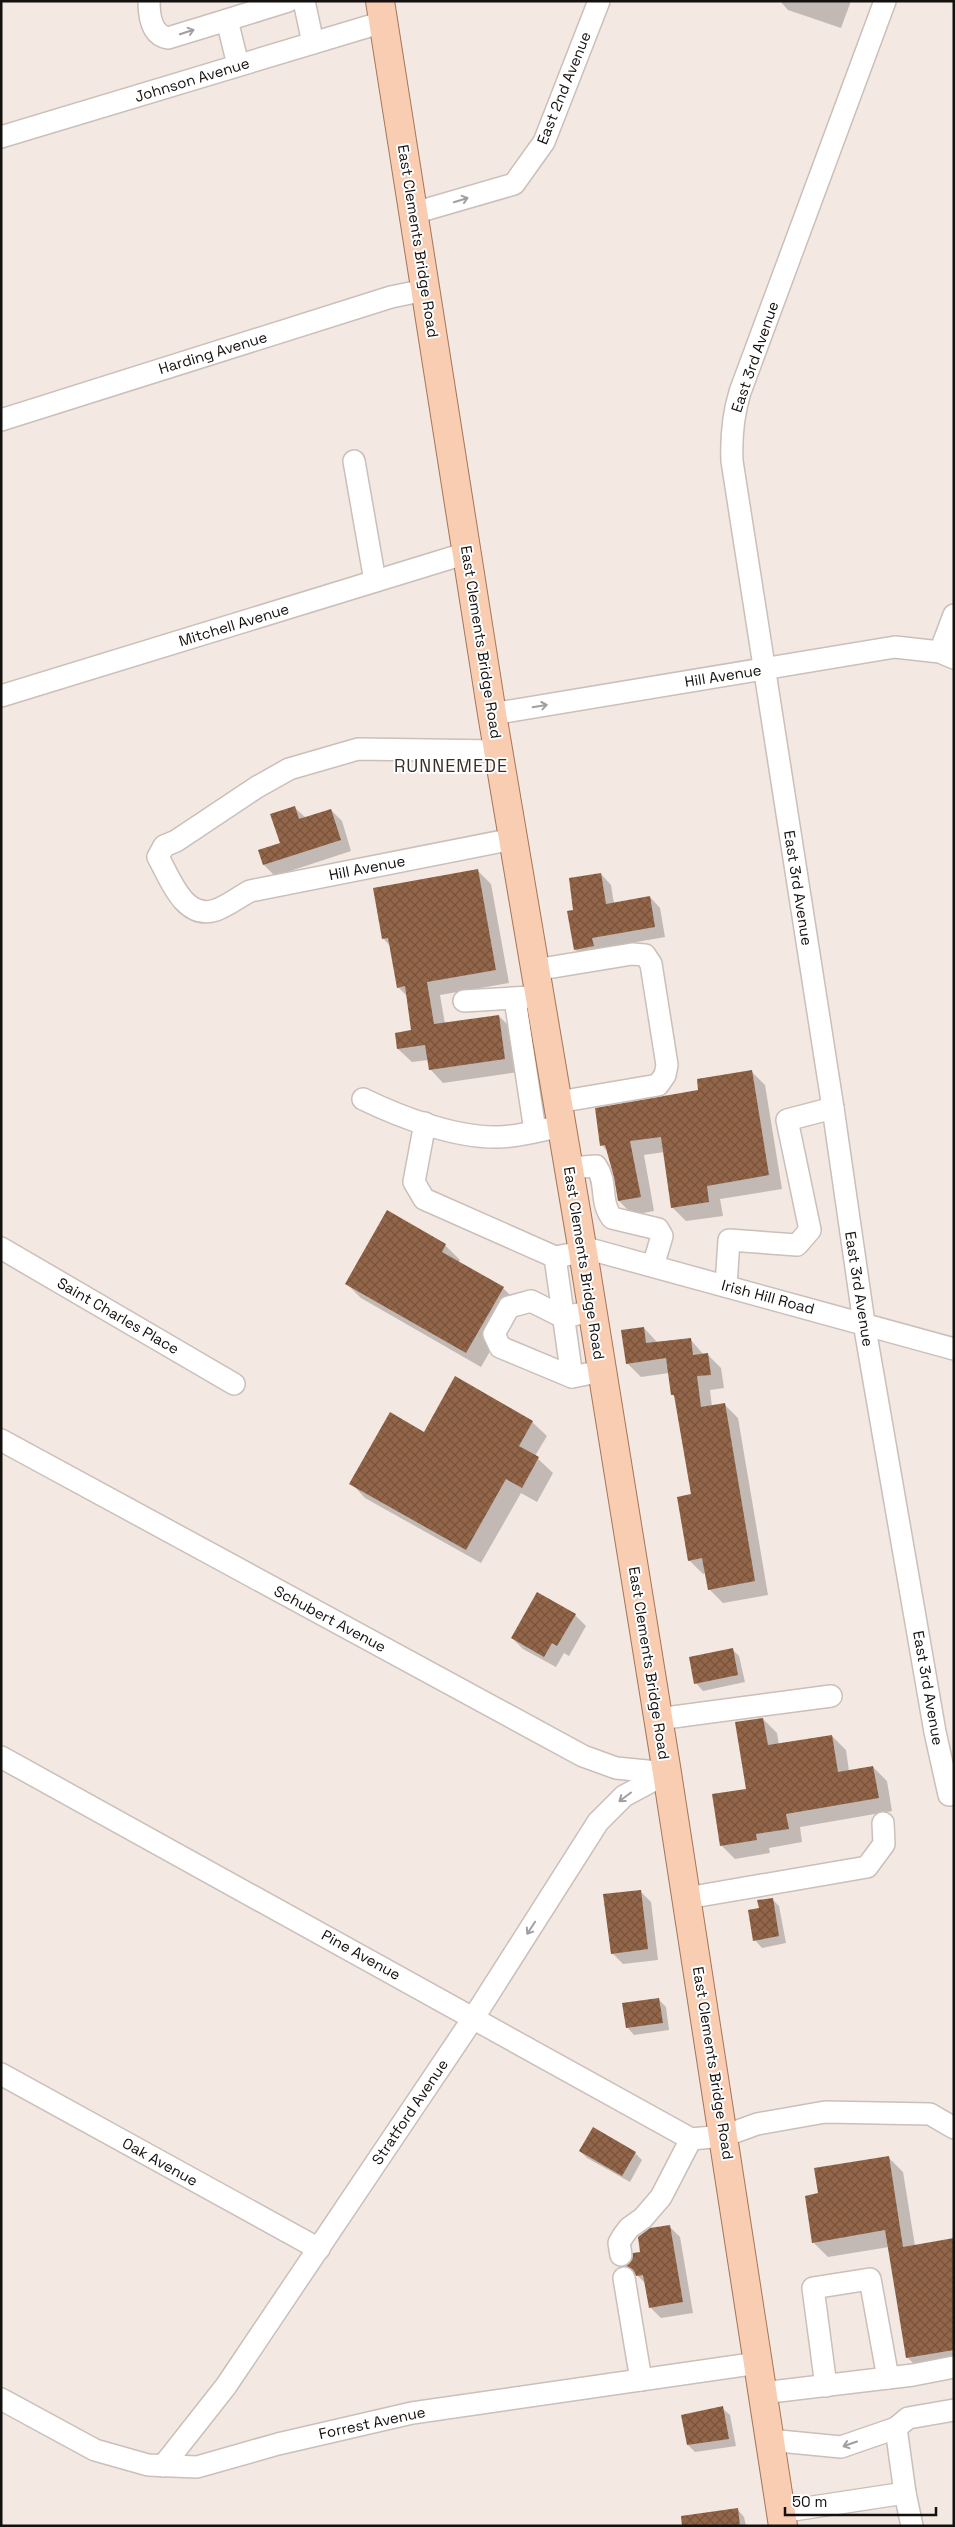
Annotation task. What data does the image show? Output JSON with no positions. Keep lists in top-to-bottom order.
{
  "streets": {
    "main road": ["East Clements Bridge Road"],
    "street": [
      "Johnson Avenue",
      "East 2nd Avenue",
      "Harding Avenue",
      "East 3rd Avenue",
      "Mitchell Avenue",
      "Hill Avenue",
      "Irish Hill Road",
      "Saint Charles Place",
      "Schubert Avenue",
      "Pine Avenue",
      "Stratford Avenue",
      "Oak Avenue",
      "Forrest Avenue"
    ]
  },
  "crossings": [
    ["Johnson Avenue", "East Clements Bridge Road"],
    ["East 2nd Avenue", "East Clements Bridge Road"],
    ["East Clements Bridge Road", "Harding Avenue"],
    ["East Clements Bridge Road", "Mitchell Avenue"],
    ["East Clements Bridge Road", "Hill Avenue"],
    ["East Clements Bridge Road", "Irish Hill Road"],
    ["East Clements Bridge Road", "Schubert Avenue"],
    ["East Clements Bridge Road", "Stratford Avenue"],
    ["East Clements Bridge Road", "Forrest Avenue"],
    ["East 3rd Avenue", "Hill Avenue"],
    ["East 3rd Avenue", "Irish Hill Road"],
    ["Schubert Avenue", "Stratford Avenue"],
    ["Pine Avenue", "Stratford Avenue"],
    ["Stratford Avenue", "Oak Avenue"],
    ["Stratford Avenue", "Forrest Avenue"]
  ],
  "one_way": ["East 2nd Avenue", "Stratford Avenue"],
  "districts": ["RUNNEMEDE"],
  "scale_bar": "50 m"
}
